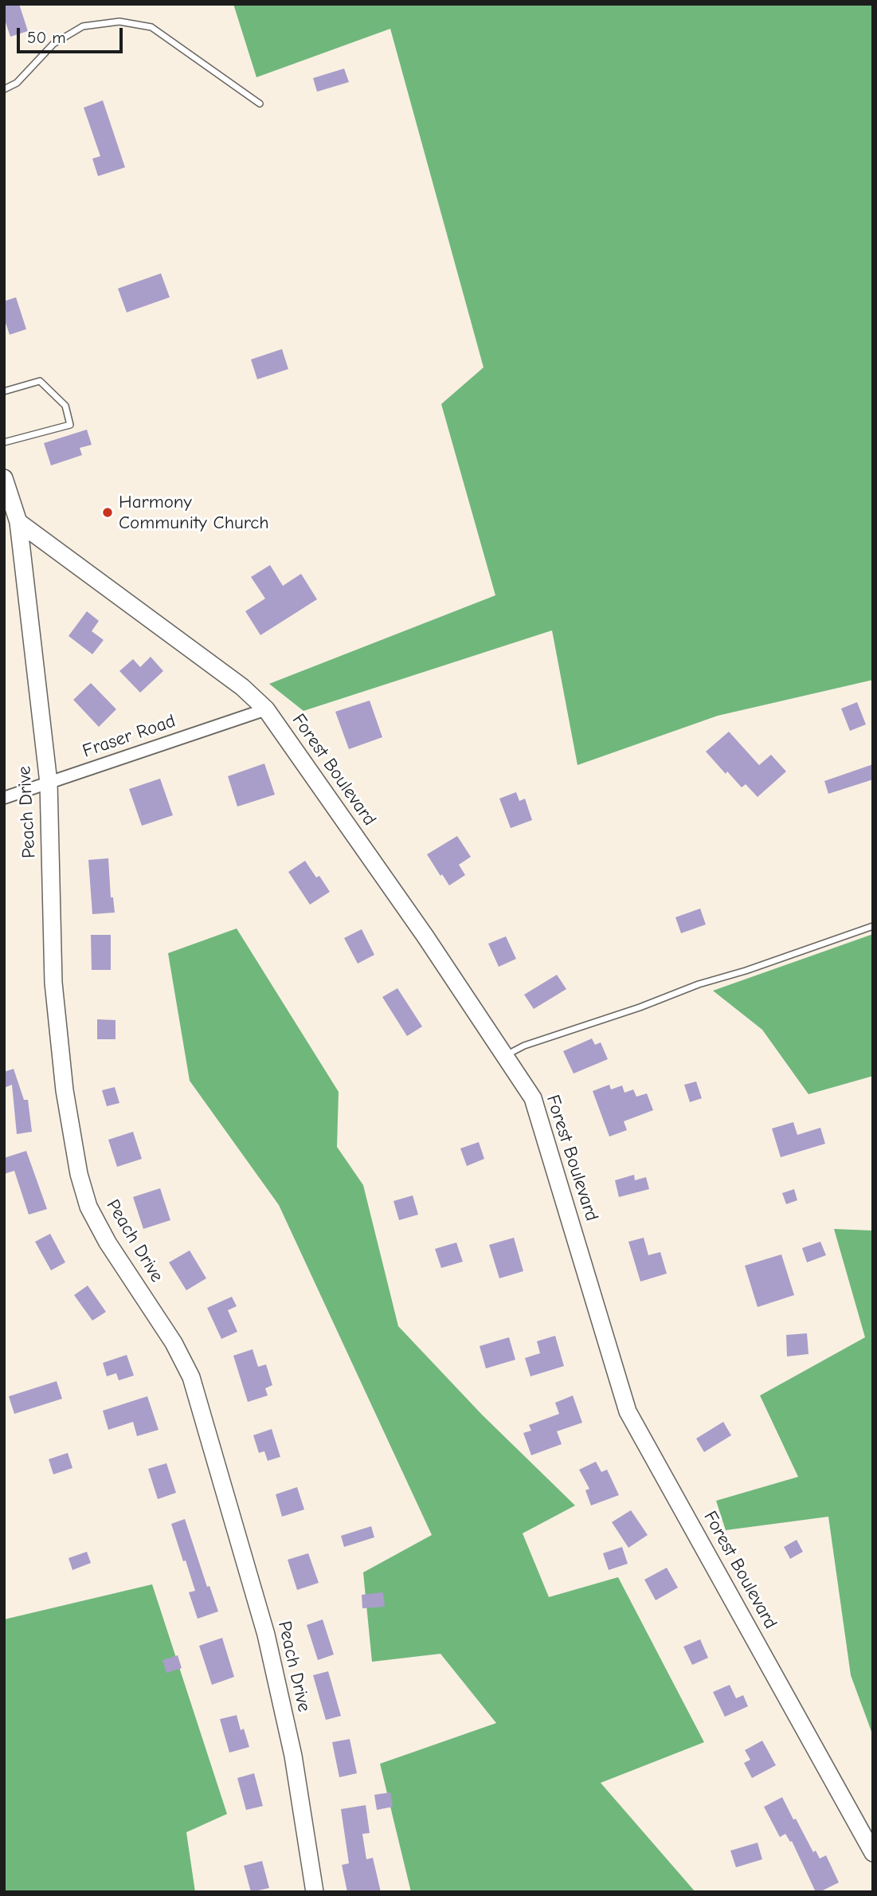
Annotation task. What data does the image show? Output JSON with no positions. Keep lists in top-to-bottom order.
{
  "streets": {
    "street": ["Fraser Road", "Forest Boulevard", "Peach Drive"]
  },
  "crossings": [
    ["Fraser Road", "Forest Boulevard"],
    ["Fraser Road", "Peach Drive"],
    ["Forest Boulevard", "Peach Drive"]
  ],
  "places": ["Harmony Community Church"],
  "scale_bar": "50 m"
}
